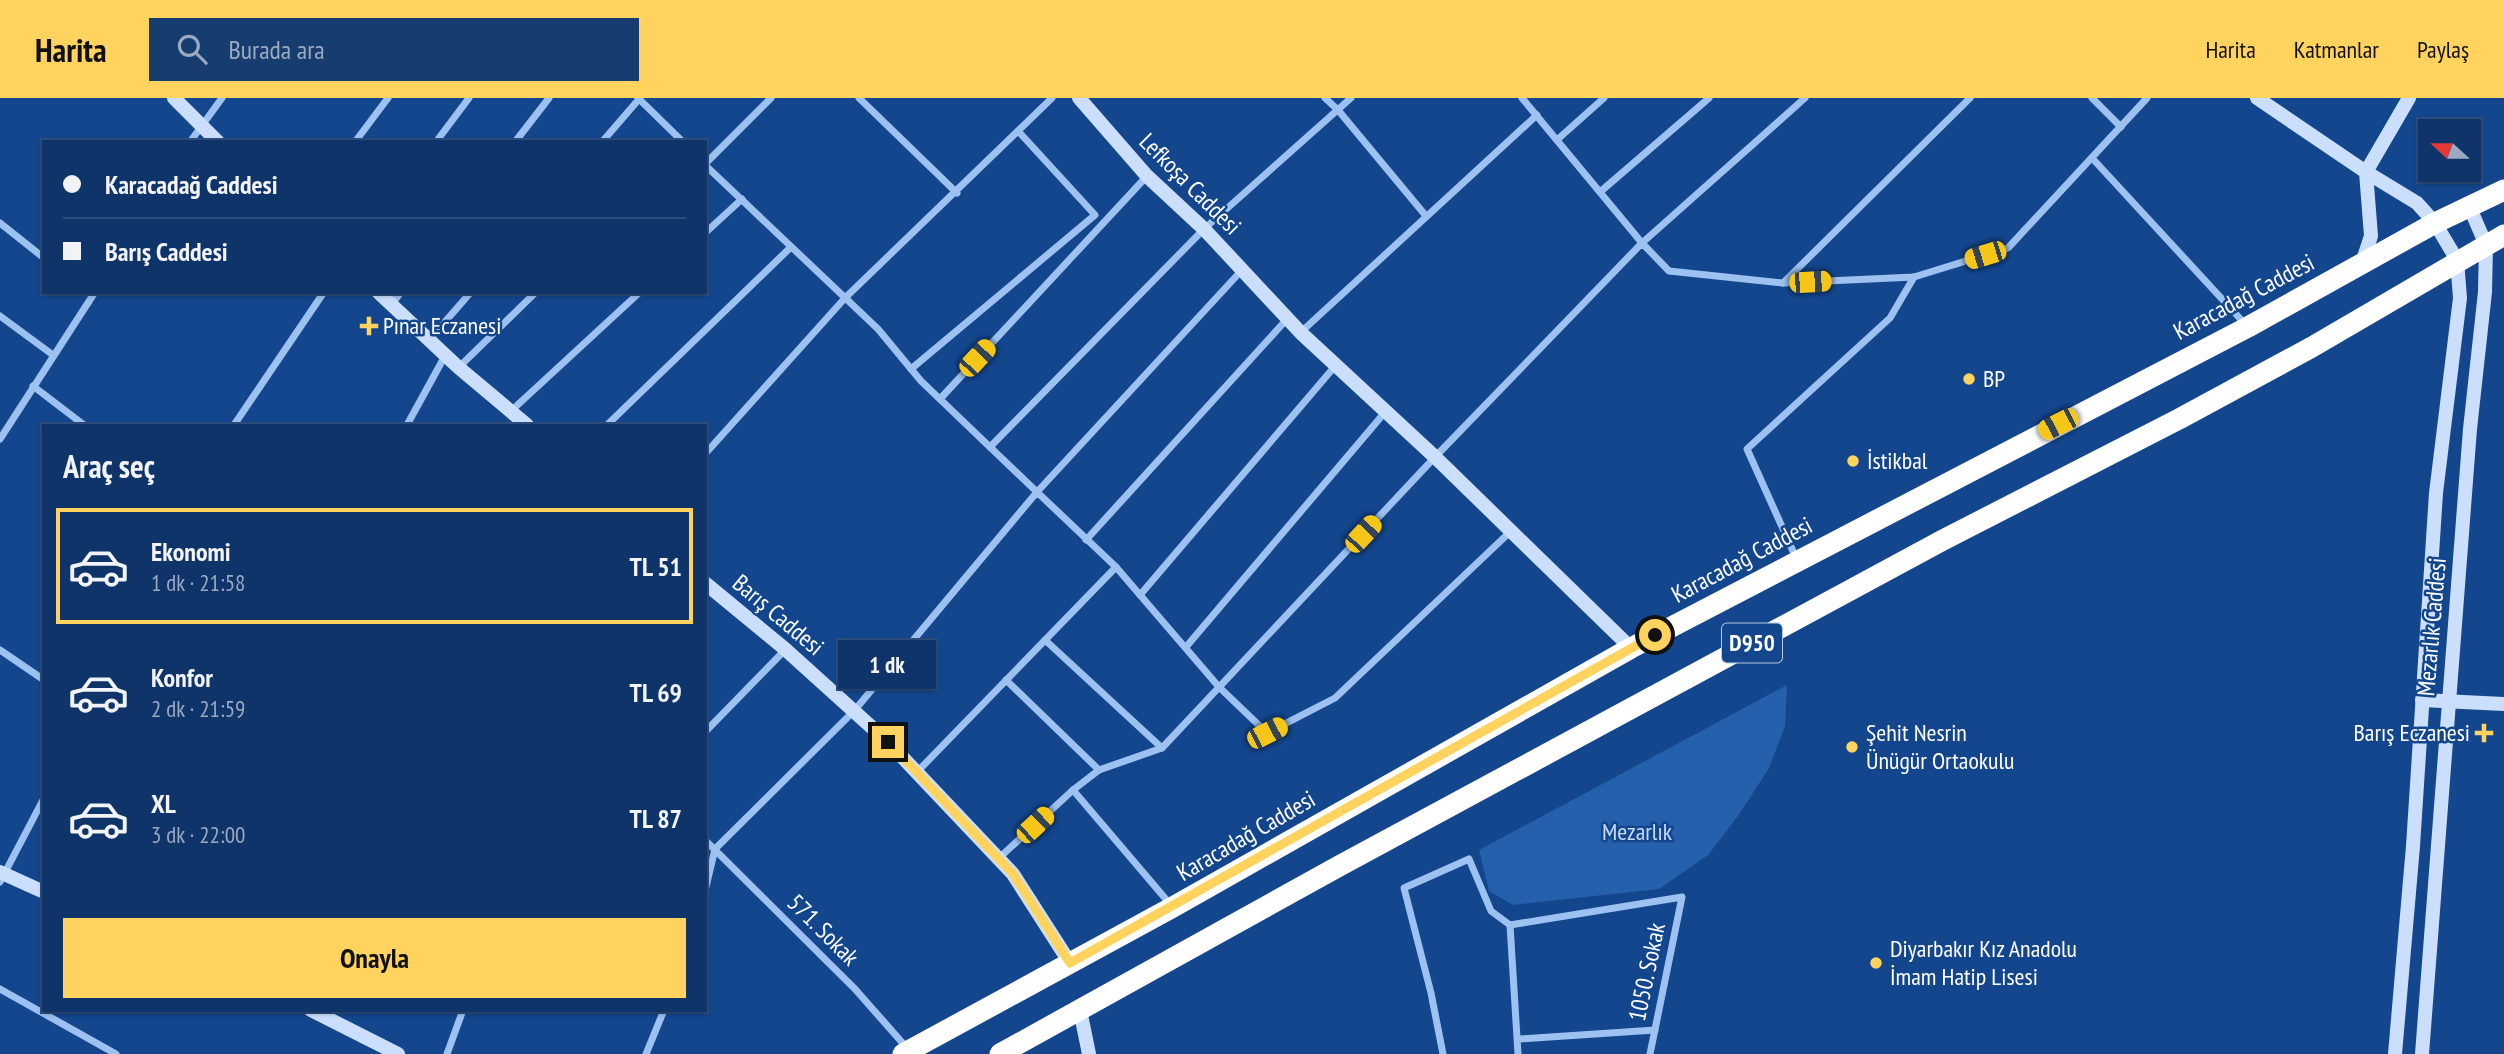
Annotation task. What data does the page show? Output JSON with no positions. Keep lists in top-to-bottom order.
{
  "streets": {
    "highway": ["Karacadağ Caddesi", "D950"],
    "street": [
      "Lefkoşa Caddesi",
      "Barış Caddesi",
      "Mezarlık Caddesi",
      "571. Sokak",
      "1050. Sokak"
    ]
  },
  "crossings": [
    ["Lefkoşa Caddesi", "Karacadağ Caddesi"],
    ["Karacadağ Caddesi", "Barış Caddesi"],
    ["Karacadağ Caddesi", "Mezarlık Caddesi"],
    ["Karacadağ Caddesi", "571. Sokak"],
    ["Mezarlık Caddesi", "D950"]
  ],
  "parks": ["Mezarlık"],
  "places": {
    "health": ["Pınar Eczanesi", "Barış Eczanesi"],
    "other": [
      "BP",
      "İstikbal",
      "Şehit Nesrin Ünügür Ortaokulu",
      "Diyarbakır Kız Anadolu İmam Hatip Lisesi"
    ]
  },
  "north": "left",
  "page": {
    "header": "Harita",
    "search": "Burada ara",
    "nav": ["Harita", "Katmanlar", "Paylaş"],
    "banner": ["Karacadağ Caddesi", "Barış Caddesi"],
    "heading": "Araç seç",
    "list": [
      {
        "name": "Ekonomi",
        "note": "1 dk · 21:58",
        "value": "TL 51"
      },
      {
        "name": "Konfor",
        "note": "2 dk · 21:59",
        "value": "TL 69"
      },
      {
        "name": "XL",
        "note": "3 dk · 22:00",
        "value": "TL 87"
      }
    ],
    "bubble": "1 dk",
    "buttons": "Onayla"
  }
}
